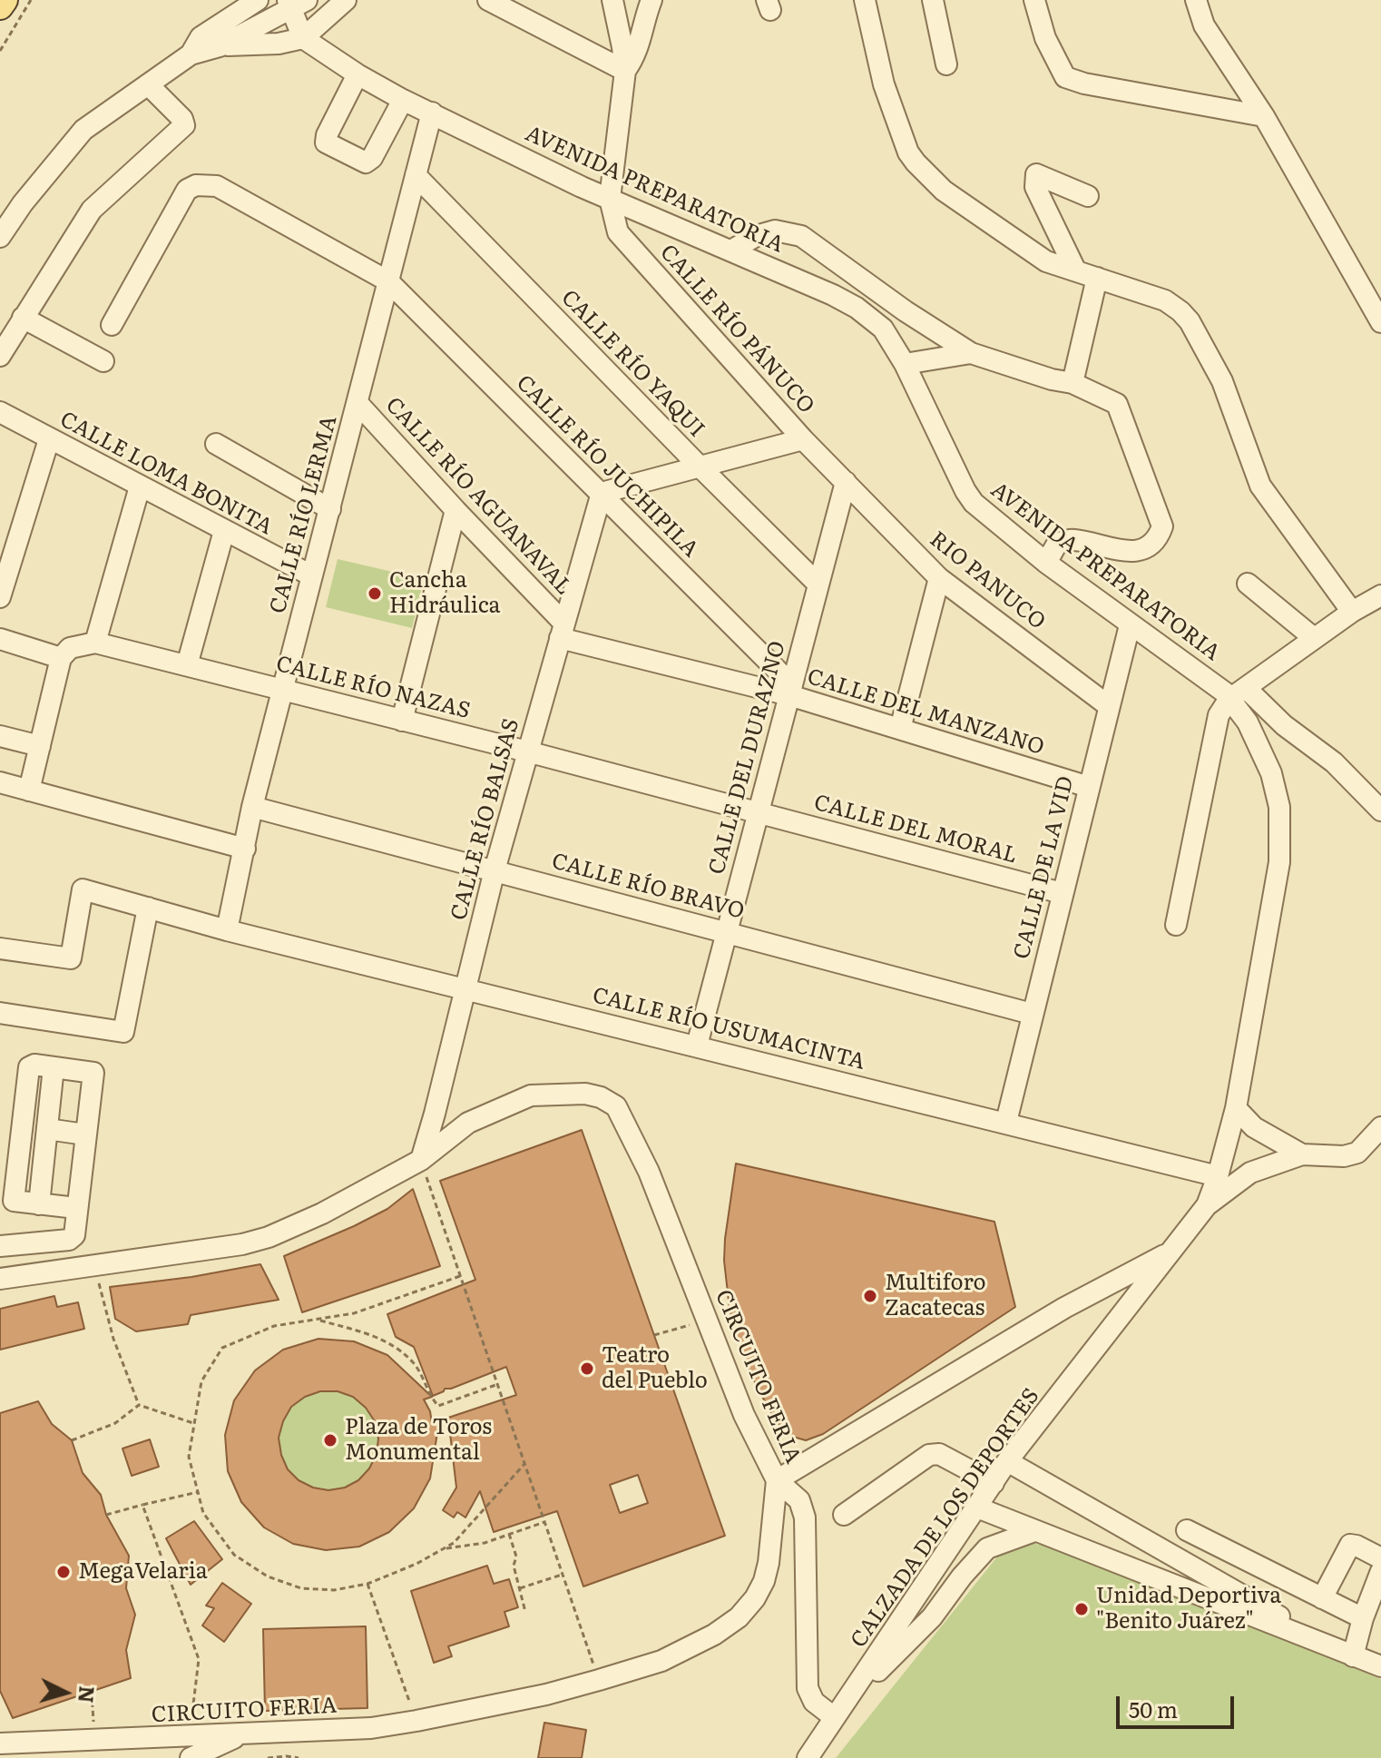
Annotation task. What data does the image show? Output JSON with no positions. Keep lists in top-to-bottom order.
{
  "streets": {
    "street": [
      "AVENIDA PREPARATORIA",
      "CALLE RÍO PÁNUCO",
      "CALLE RÍO YAQUI",
      "CALLE RÍO JUCHIPILA",
      "CALLE LOMA BONITA",
      "CALLE RÍO AGUANAVAL",
      "CALLE RÍO LERMA",
      "RIO PANUCO",
      "CALLE RÍO NAZAS",
      "CALLE DEL MANZANO",
      "CALLE DEL DURAZNO",
      "CALLE RÍO BALSAS",
      "CALLE DEL MORAL",
      "CALLE DE LA VID",
      "CALLE RÍO BRAVO",
      "CALLE RÍO USUMACINTA",
      "CIRCUITO FERIA",
      "CALZADA DE LOS DEPORTES"
    ]
  },
  "crossings": [
    ["AVENIDA PREPARATORIA", "CALLE RÍO PÁNUCO"],
    ["AVENIDA PREPARATORIA", "CALLE RÍO LERMA"],
    ["AVENIDA PREPARATORIA", "CALLE DE LA VID"],
    ["AVENIDA PREPARATORIA", "CALLE RÍO USUMACINTA"],
    ["AVENIDA PREPARATORIA", "CALZADA DE LOS DEPORTES"],
    ["CALLE RÍO PÁNUCO", "RIO PANUCO"],
    ["CALLE RÍO PÁNUCO", "CALLE DEL DURAZNO"],
    ["CALLE RÍO YAQUI", "CALLE RÍO LERMA"],
    ["CALLE RÍO YAQUI", "CALLE DEL DURAZNO"],
    ["CALLE RÍO JUCHIPILA", "CALLE RÍO LERMA"],
    ["CALLE RÍO JUCHIPILA", "CALLE DEL MANZANO"],
    ["CALLE RÍO JUCHIPILA", "CALLE DEL DURAZNO"],
    ["CALLE RÍO JUCHIPILA", "CALLE RÍO BALSAS"],
    ["CALLE LOMA BONITA", "CALLE RÍO LERMA"],
    ["CALLE RÍO AGUANAVAL", "CALLE RÍO LERMA"],
    ["CALLE RÍO AGUANAVAL", "CALLE RÍO BALSAS"],
    ["CALLE RÍO LERMA", "CALLE RÍO NAZAS"],
    ["CALLE RÍO LERMA", "CALLE RÍO BRAVO"],
    ["CALLE RÍO LERMA", "CALLE RÍO USUMACINTA"],
    ["RIO PANUCO", "CALLE DEL DURAZNO"],
    ["RIO PANUCO", "CALLE DE LA VID"],
    ["CALLE RÍO NAZAS", "CALLE DEL DURAZNO"],
    ["CALLE RÍO NAZAS", "CALLE RÍO BALSAS"],
    ["CALLE RÍO NAZAS", "CALLE DEL MORAL"],
    ["CALLE DEL MANZANO", "CALLE DEL DURAZNO"],
    ["CALLE DEL MANZANO", "CALLE DE LA VID"],
    ["CALLE DEL DURAZNO", "CALLE DEL MORAL"],
    ["CALLE DEL DURAZNO", "CALLE RÍO BRAVO"],
    ["CALLE DEL DURAZNO", "CALLE RÍO USUMACINTA"],
    ["CALLE RÍO BALSAS", "CALLE RÍO BRAVO"],
    ["CALLE RÍO BALSAS", "CALLE RÍO USUMACINTA"],
    ["CALLE RÍO BALSAS", "CIRCUITO FERIA"],
    ["CALLE DEL MORAL", "CALLE DE LA VID"],
    ["CALLE DE LA VID", "CALLE RÍO BRAVO"],
    ["CALLE DE LA VID", "CALLE RÍO USUMACINTA"]
  ],
  "places": [
    "Cancha Hidráulica",
    "Multiforo Zacatecas",
    "Teatro del Pueblo",
    "Plaza de Toros Monumental",
    "MegaVelaria",
    "Unidad Deportiva \"Benito Juárez\""
  ],
  "scale_bar": "50 m",
  "north": "right"
}
